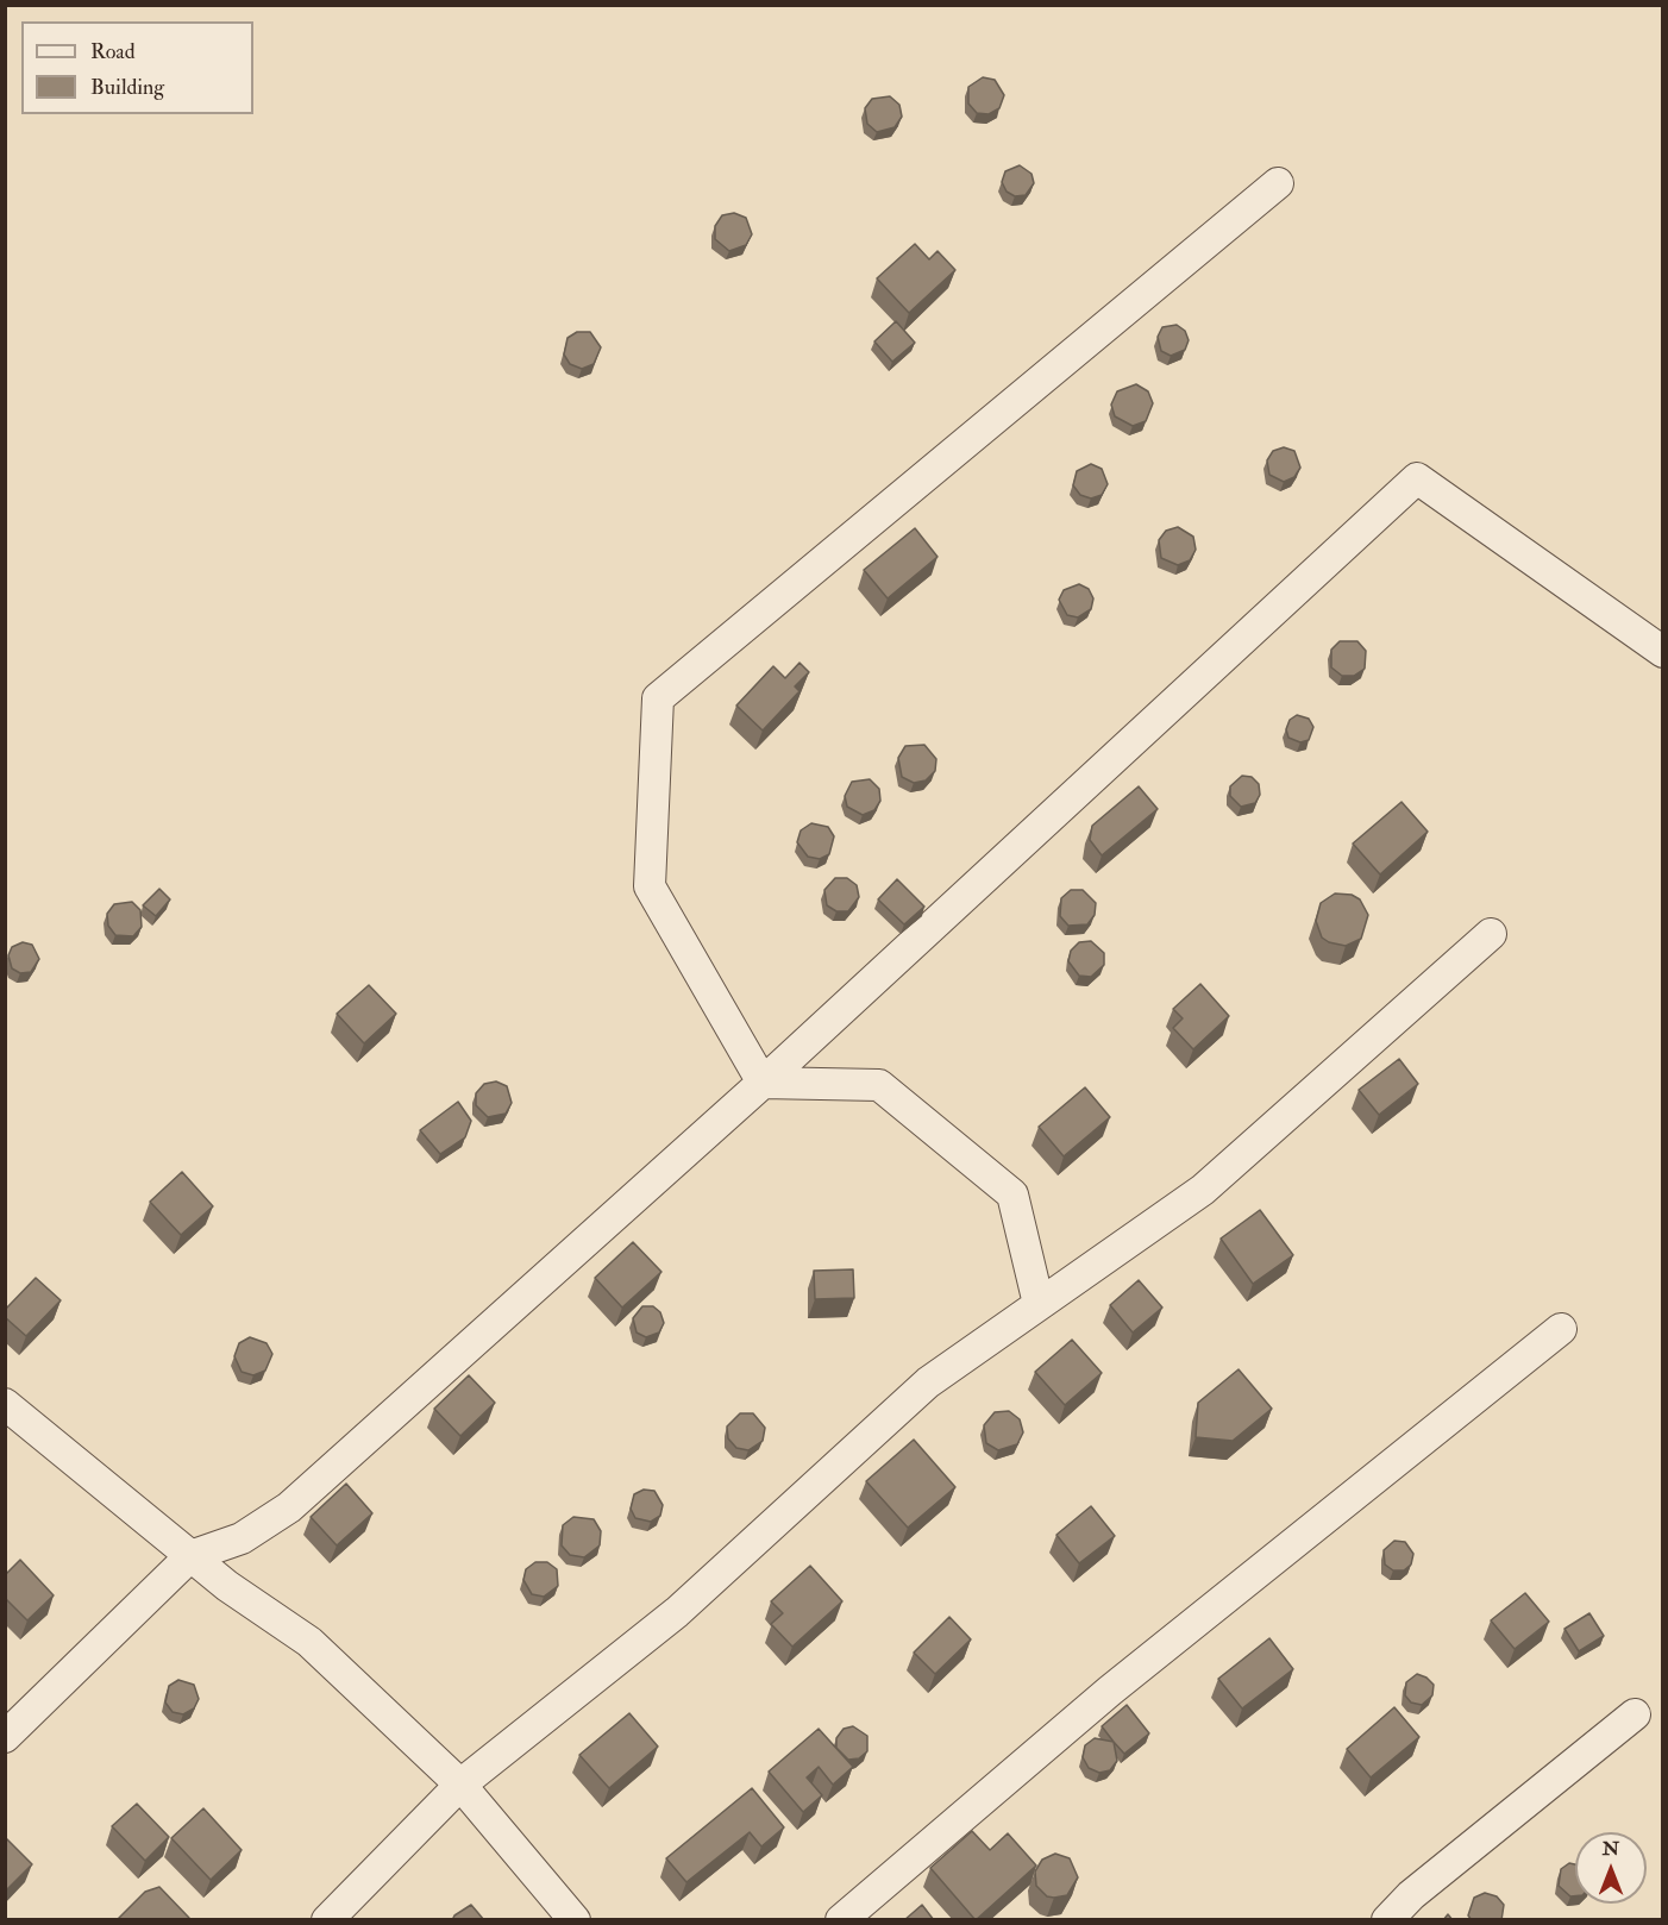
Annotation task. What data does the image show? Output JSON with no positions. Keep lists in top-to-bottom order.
{
  "legend": ["Road", "Building"],
  "north": "top"
}
